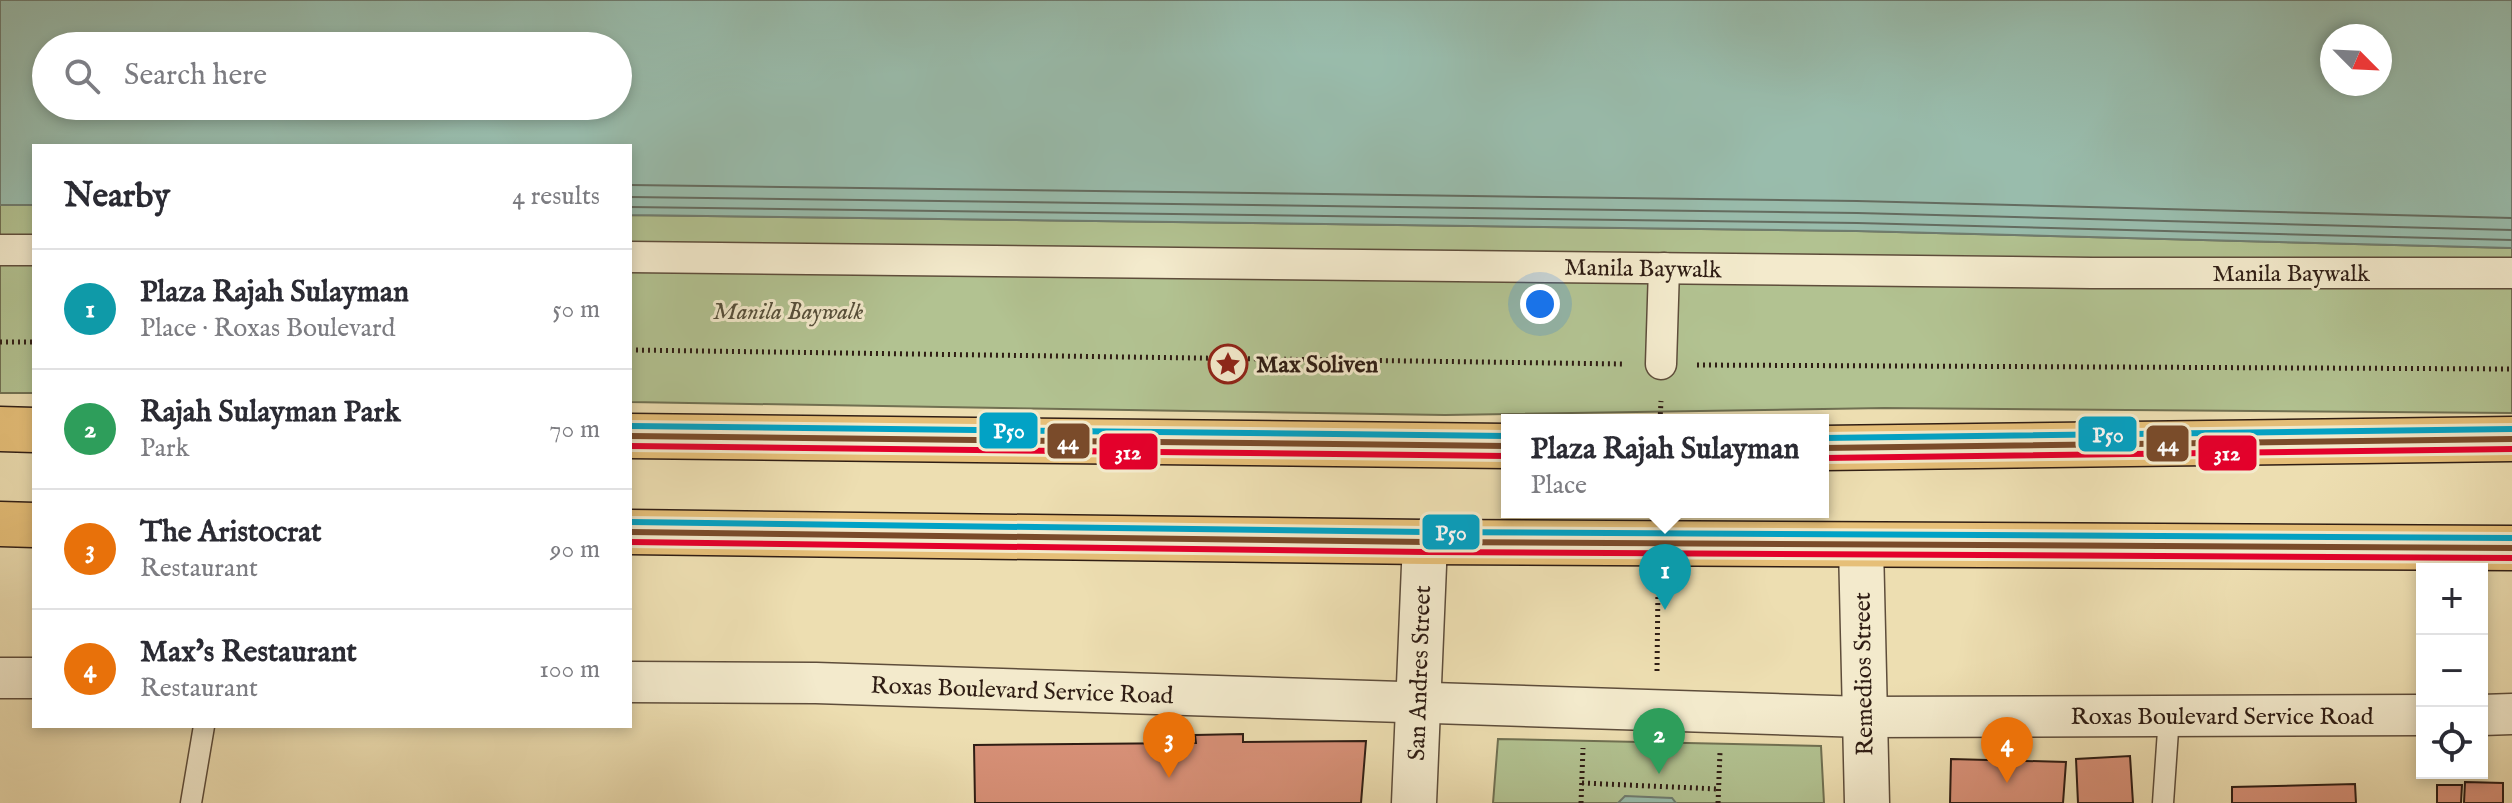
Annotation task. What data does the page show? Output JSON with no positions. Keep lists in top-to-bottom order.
{
  "streets": {
    "street": [
      "Manila Baywalk",
      "San Andres Street",
      "Remedios Street",
      "Roxas Boulevard Service Road"
    ]
  },
  "crossings": [
    ["San Andres Street", "Roxas Boulevard Service Road"],
    ["Remedios Street", "Roxas Boulevard Service Road"]
  ],
  "parks": ["Manila Baywalk"],
  "places": {
    "place": ["Max Soliven"]
  },
  "lines": ["transit line P50", "transit line 44", "transit line 312"],
  "north": "bottom right",
  "page": {
    "search": "Search here",
    "heading": ["Nearby", "4 results"],
    "list": [
      {
        "mark": "1",
        "name": "Plaza Rajah Sulayman",
        "note": "Place · Roxas Boulevard",
        "value": "50 m"
      },
      {
        "mark": "2",
        "name": "Rajah Sulayman Park",
        "note": "Park",
        "value": "70 m"
      },
      {
        "mark": "3",
        "name": "The Aristocrat",
        "note": "Restaurant",
        "value": "90 m"
      },
      {
        "mark": "4",
        "name": "Max's Restaurant",
        "note": "Restaurant",
        "value": "100 m"
      }
    ],
    "popup": ["Plaza Rajah Sulayman", "Place"],
    "pins": [
      "1",
      "2",
      "3",
      "4"
    ],
    "map_buttons": ["+", "−"]
  }
}
